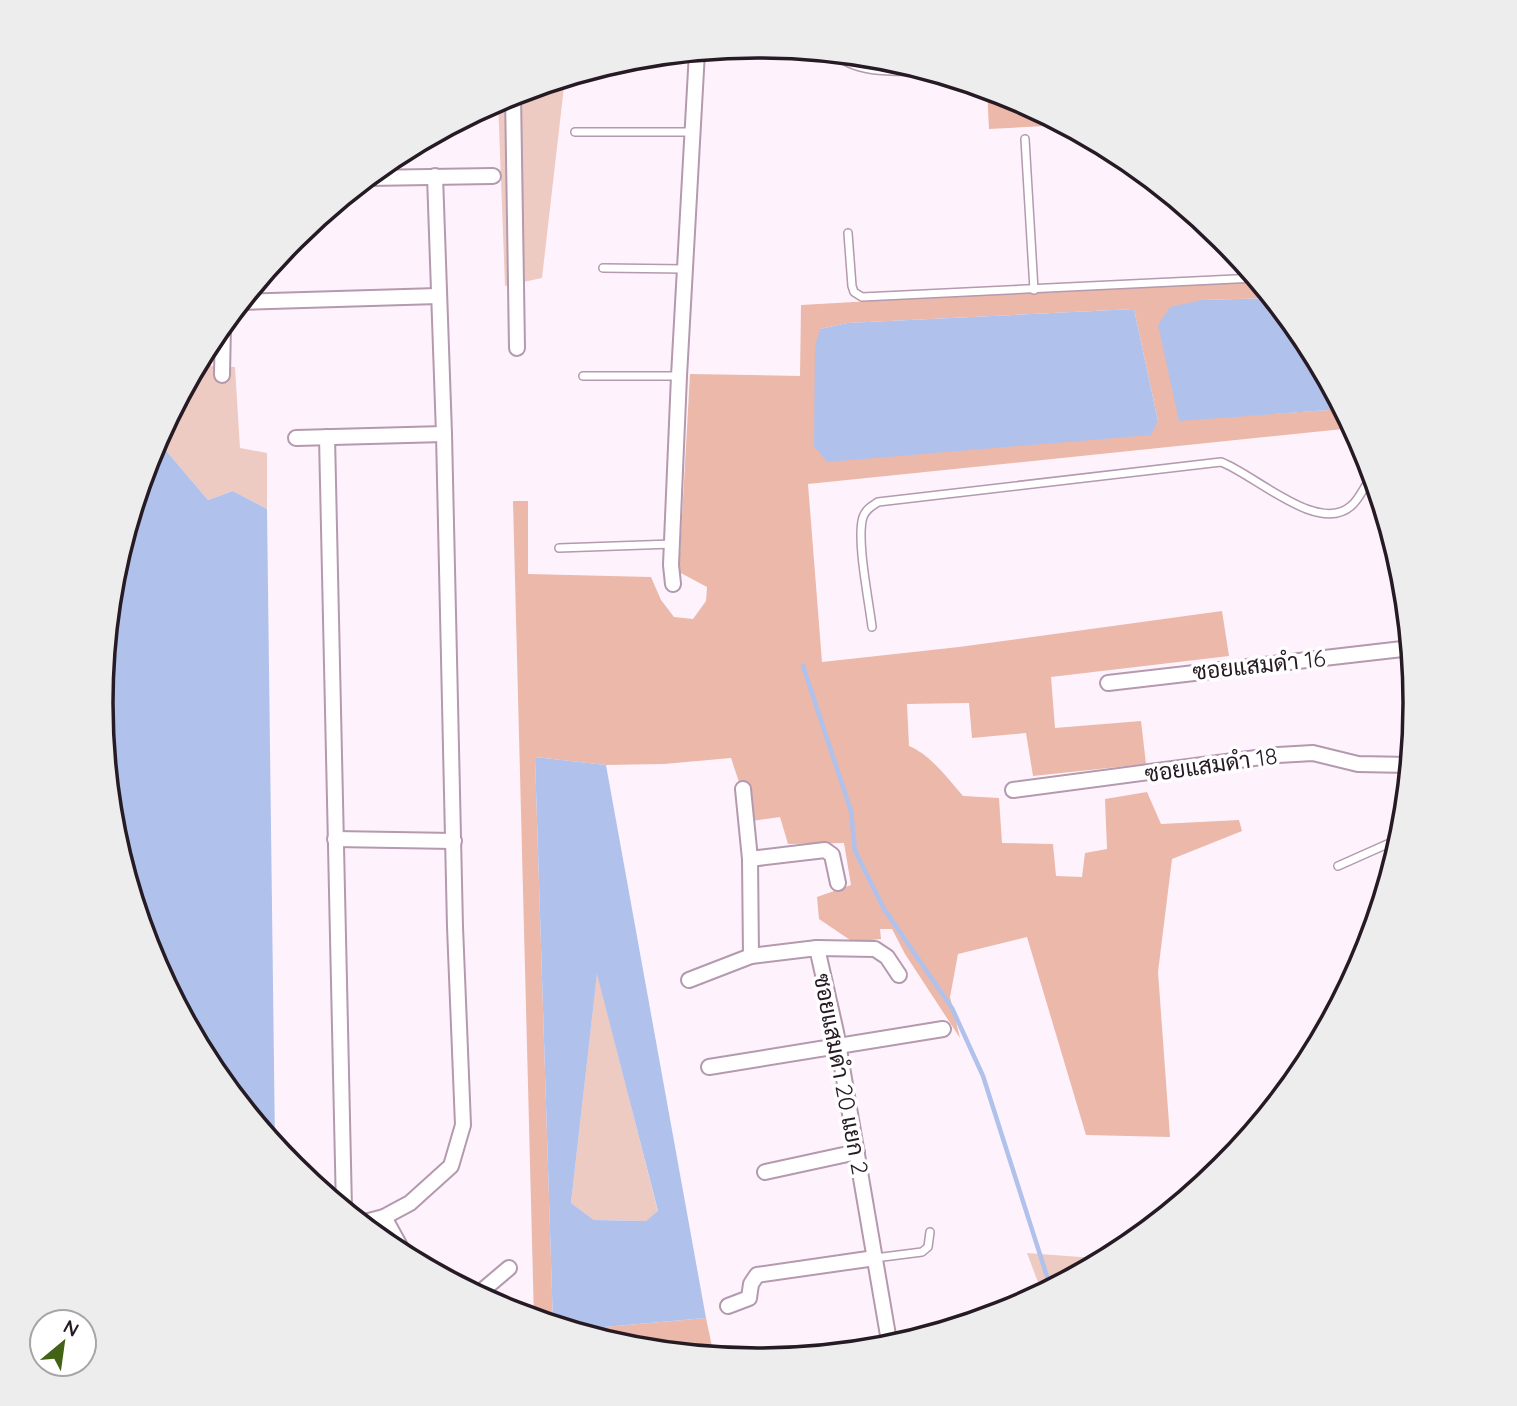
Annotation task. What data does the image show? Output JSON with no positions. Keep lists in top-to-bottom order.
{
  "streets": {
    "street": ["ซอยแสมดำ 16", "ซอยแสมดำ 18", "ซอยแสมดำ 20 แยก 2"]
  },
  "north": "top right"
}
